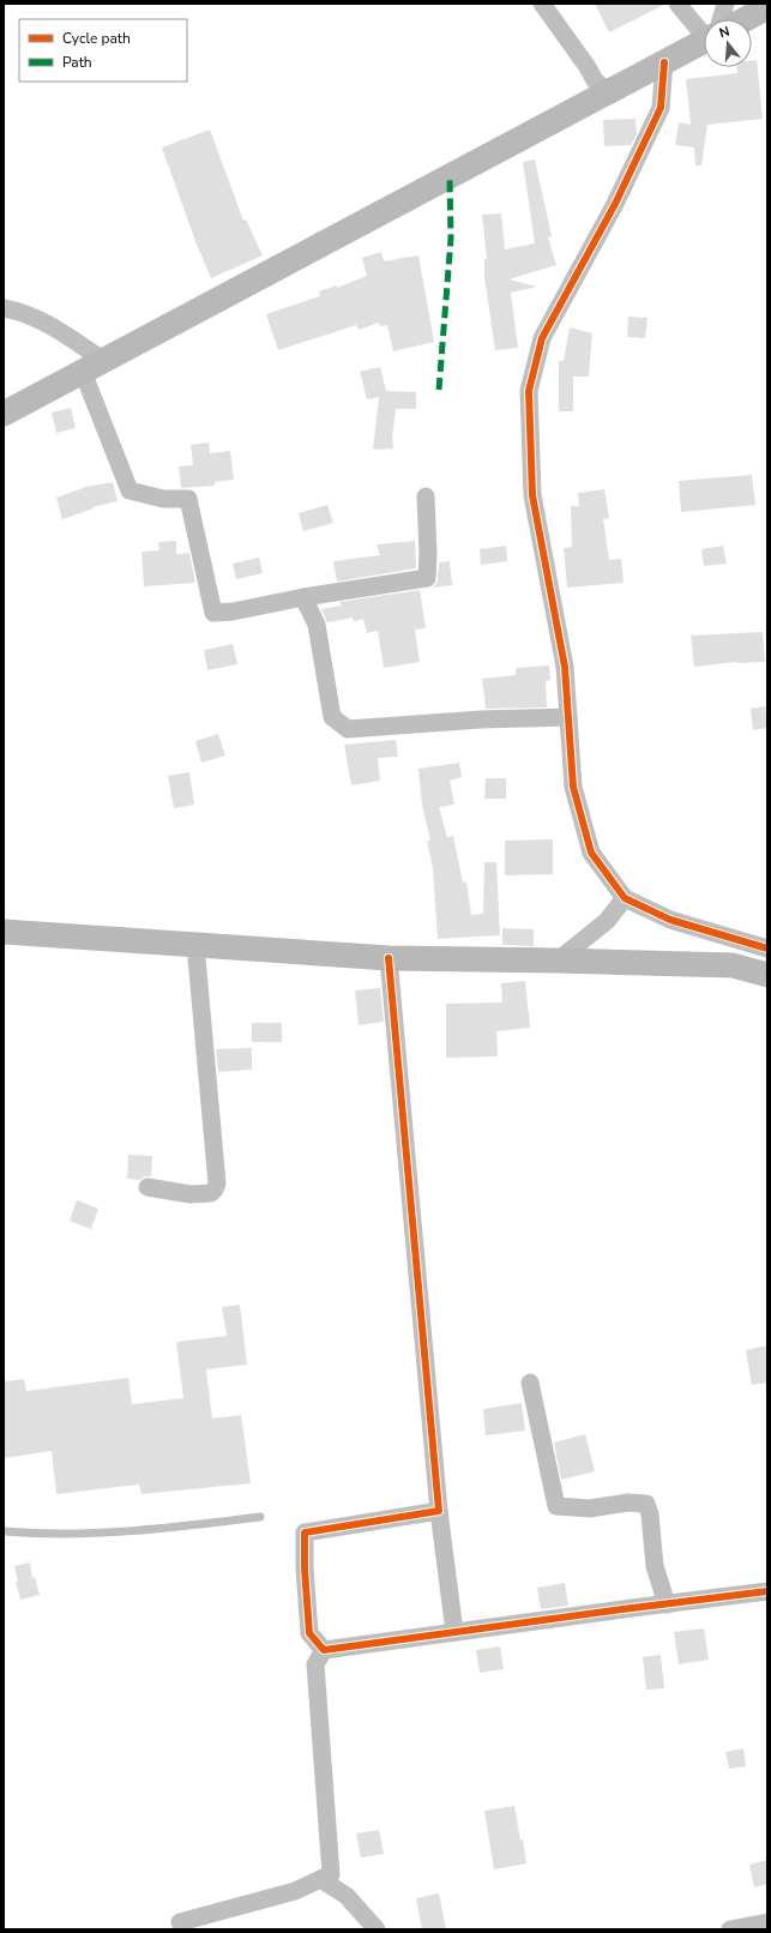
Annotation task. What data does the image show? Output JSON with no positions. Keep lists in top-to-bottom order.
{
  "legend": ["Cycle path", "Path"],
  "north": "top"
}
